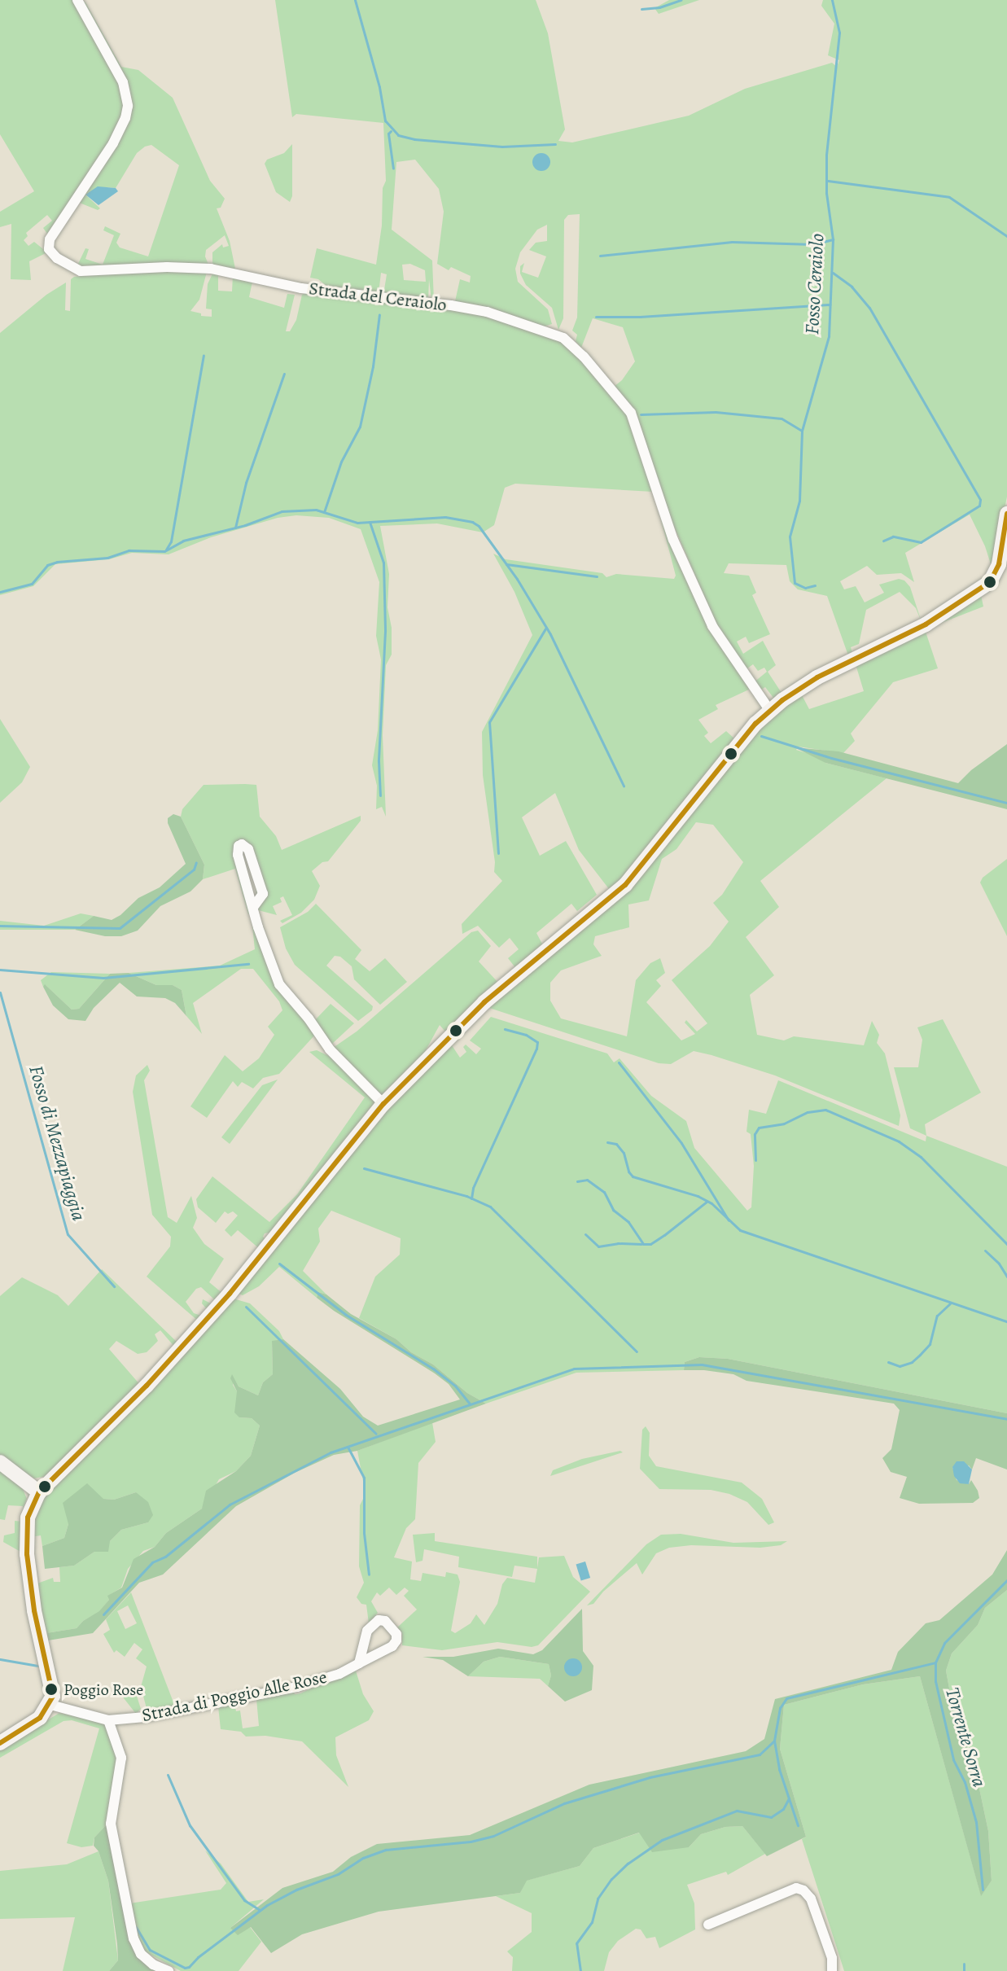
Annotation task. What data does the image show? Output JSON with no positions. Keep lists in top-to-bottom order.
{
  "streets": {
    "street": ["Strada del Ceraiolo", "Strada di Poggio Alle Rose"]
  },
  "water": ["Fosso Ceraiolo", "Fosso di Mezzapiaggia", "Torrente Sorra"],
  "places": ["Poggio Rose"]
}
